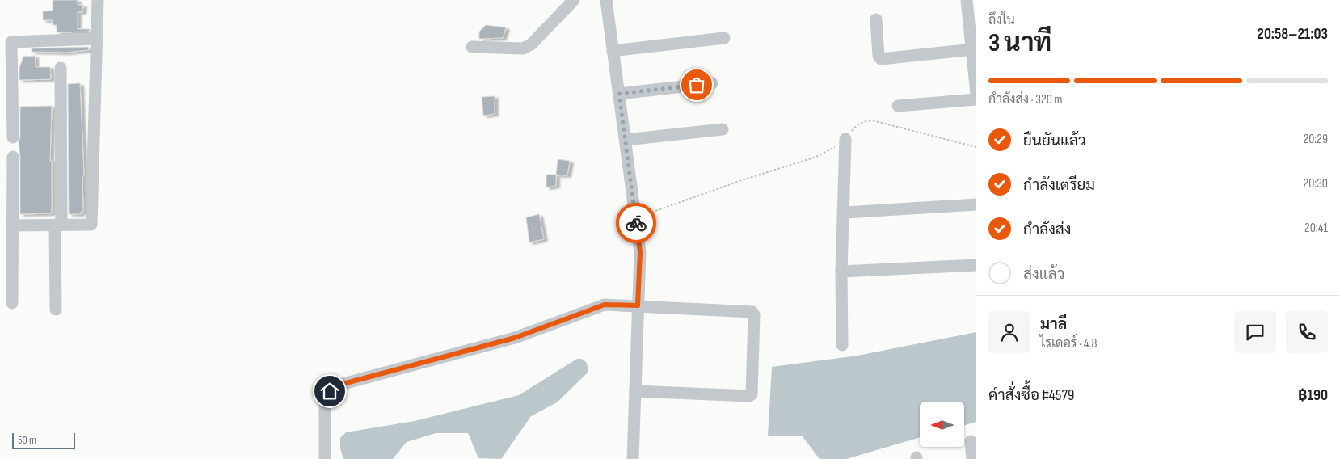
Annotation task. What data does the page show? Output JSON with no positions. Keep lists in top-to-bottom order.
{
  "scale_bar": "50 m",
  "north": "left",
  "page": {
    "heading": ["3 นาที", "ถึงใน", "20:58–21:03"],
    "panel": [
      "มาลี",
      "ไรเดอร์ · 4.8",
      "คำสั่งซื้อ #4579",
      "฿190"
    ],
    "bar": "กำลังส่ง · 320 m",
    "list": [
      ["ยืนยันแล้ว", "20:29"],
      ["กำลังเตรียม", "20:30"],
      ["กำลังส่ง", "20:41"],
      "ส่งแล้ว"
    ],
    "scale": "50 m"
  }
}
